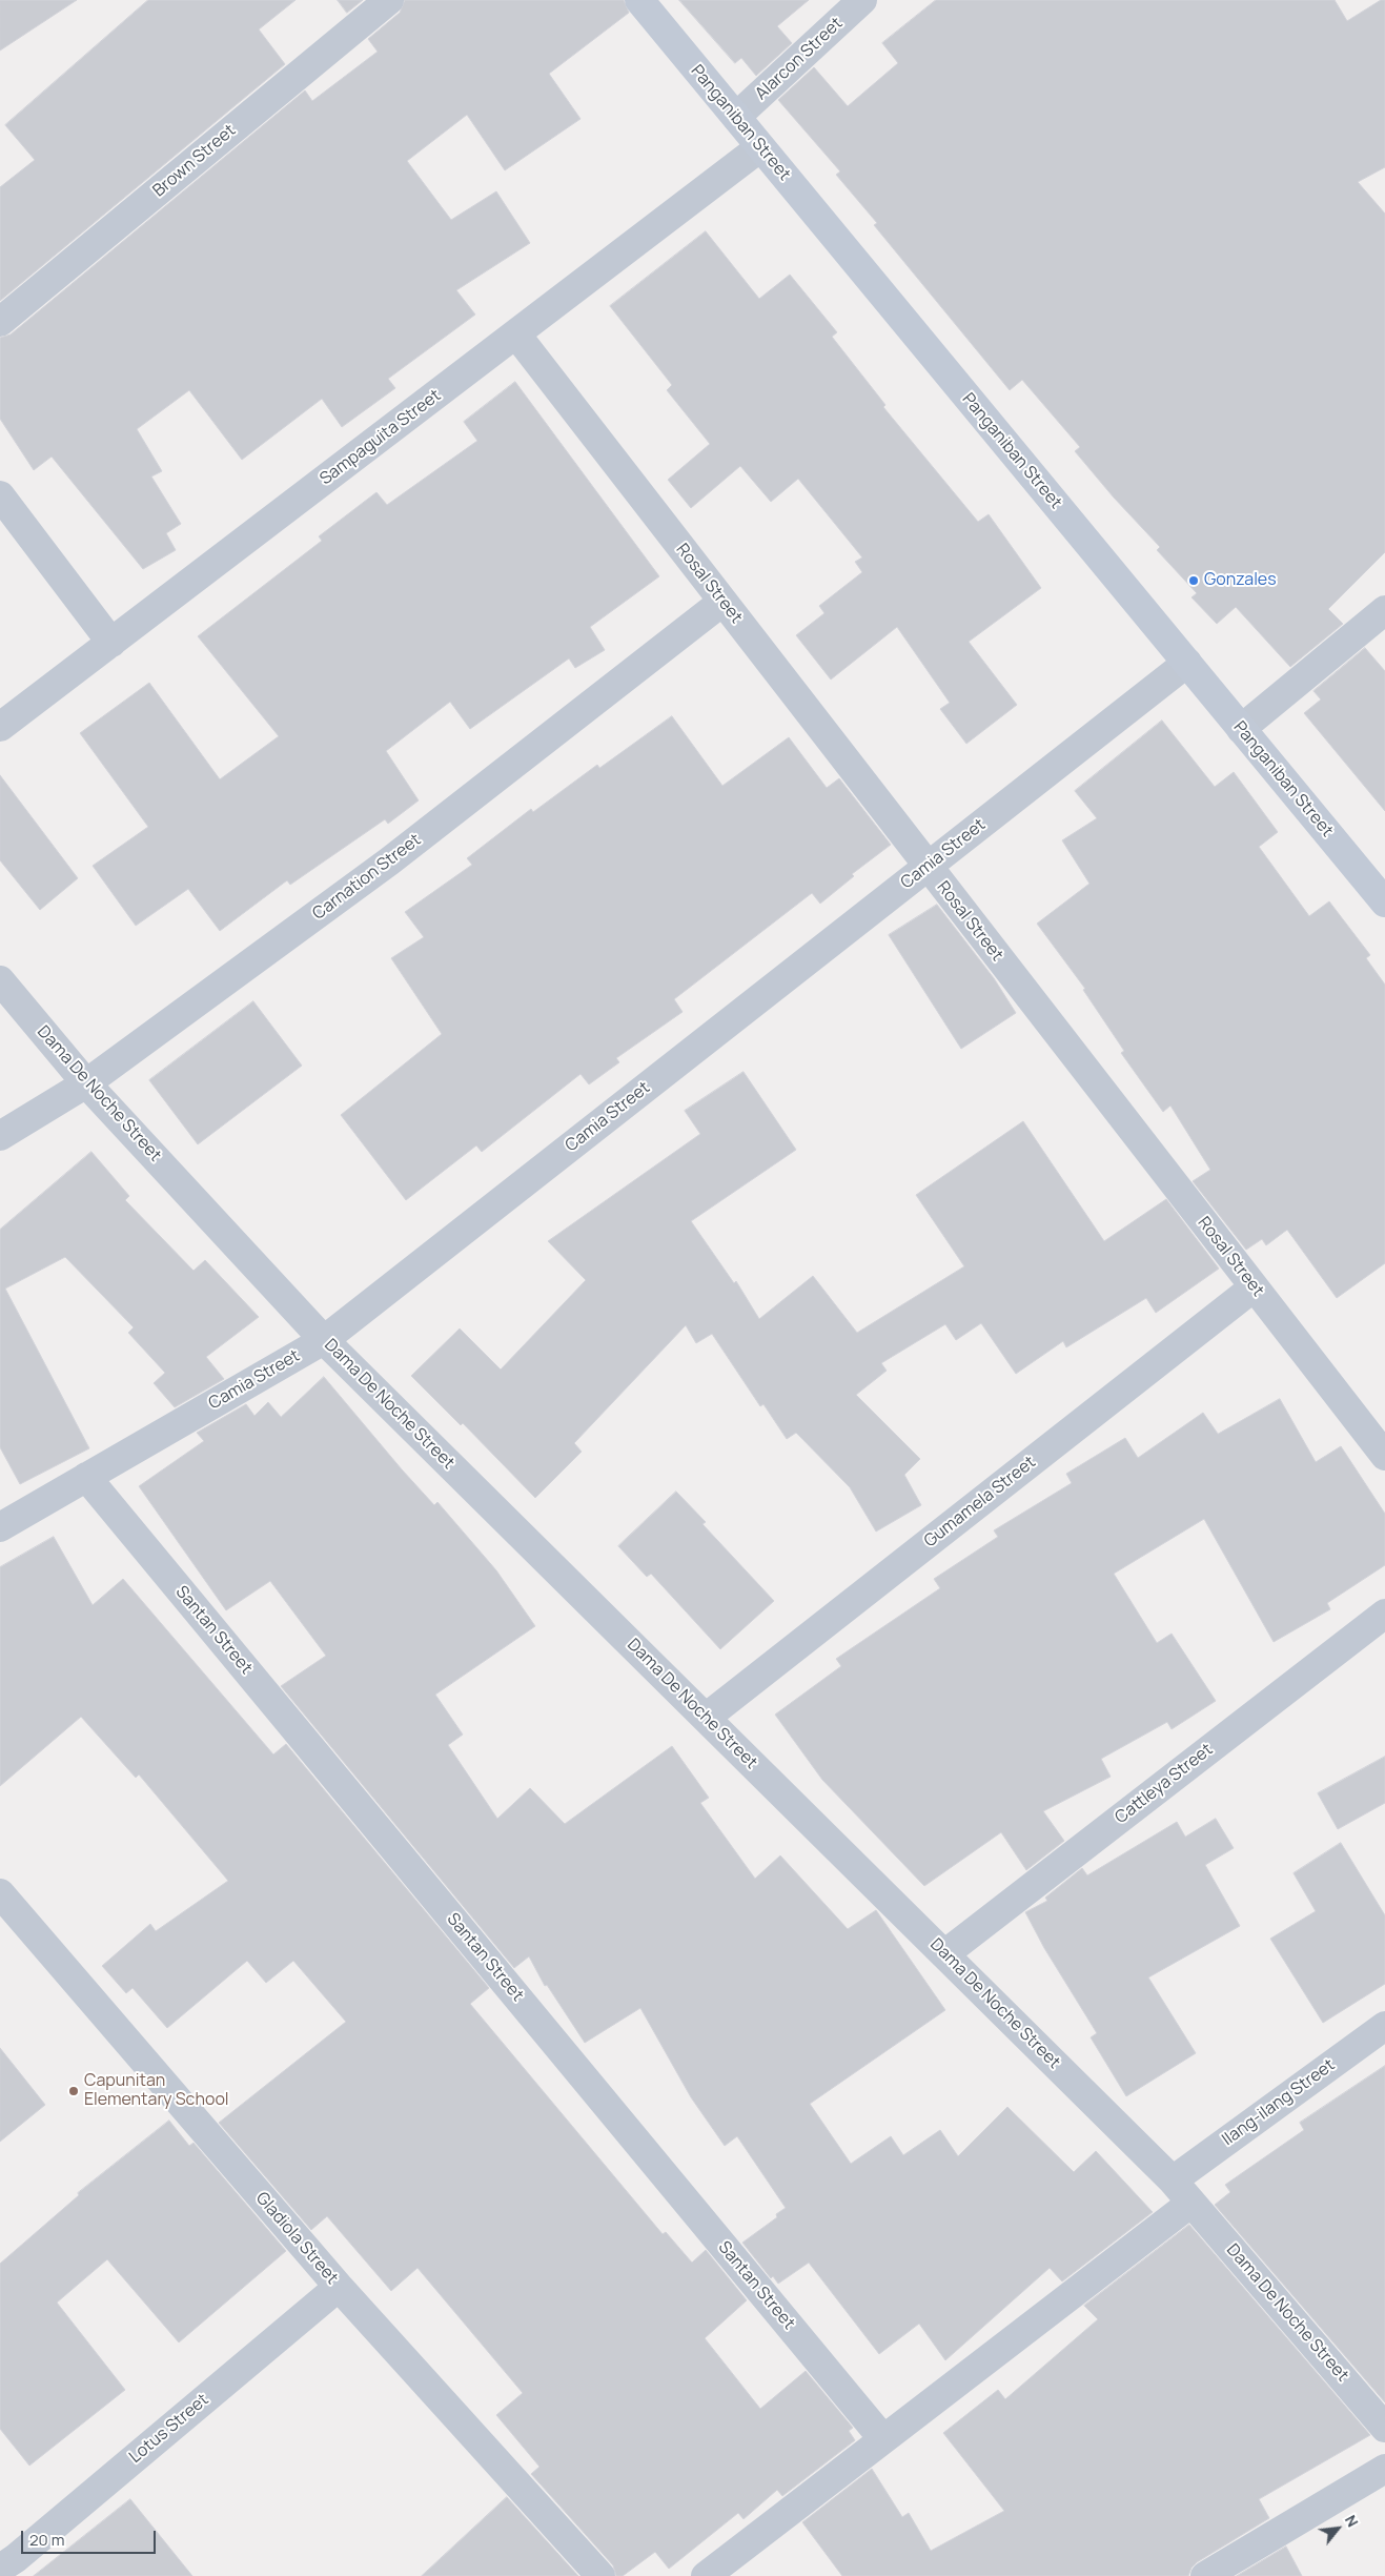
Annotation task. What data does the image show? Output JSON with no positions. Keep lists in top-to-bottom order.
{
  "streets": {
    "street": [
      "Alarcon Street",
      "Panganiban Street",
      "Brown Street",
      "Sampaguita Street",
      "Rosal Street",
      "Camia Street",
      "Carnation Street",
      "Dama De Noche Street",
      "Gumamela Street",
      "Santan Street",
      "Cattleya Street",
      "Ilang-ilang Street",
      "Gladiola Street",
      "Lotus Street"
    ]
  },
  "crossings": [
    ["Alarcon Street", "Panganiban Street"],
    ["Panganiban Street", "Sampaguita Street"],
    ["Panganiban Street", "Camia Street"],
    ["Sampaguita Street", "Rosal Street"],
    ["Rosal Street", "Camia Street"],
    ["Rosal Street", "Carnation Street"],
    ["Rosal Street", "Gumamela Street"],
    ["Camia Street", "Dama De Noche Street"],
    ["Camia Street", "Santan Street"],
    ["Carnation Street", "Dama De Noche Street"],
    ["Dama De Noche Street", "Gumamela Street"],
    ["Dama De Noche Street", "Cattleya Street"],
    ["Dama De Noche Street", "Ilang-ilang Street"],
    ["Gladiola Street", "Lotus Street"]
  ],
  "places": ["Gonzales", "Capunitan Elementary School"],
  "scale_bar": "20 m",
  "north": "top right"
}
